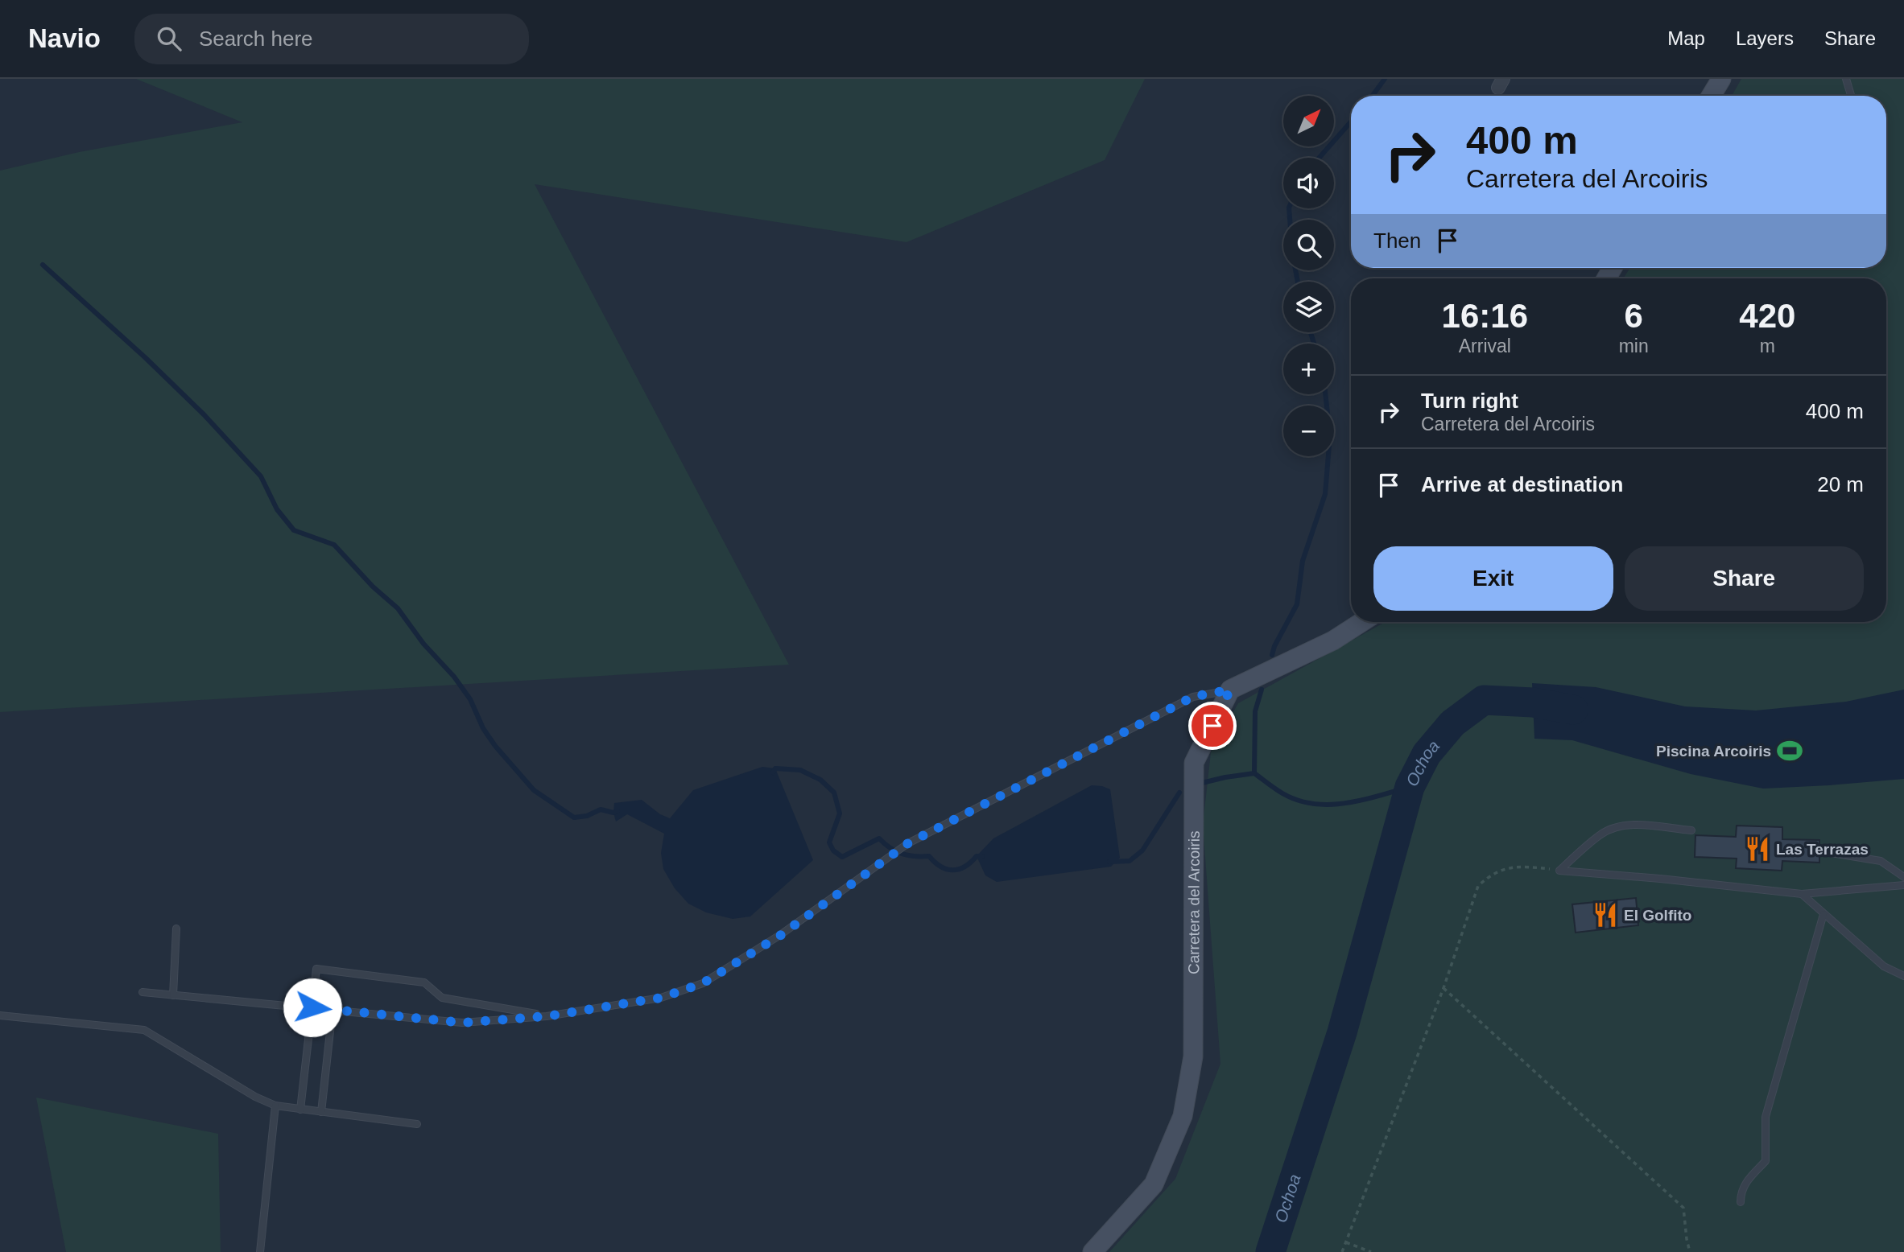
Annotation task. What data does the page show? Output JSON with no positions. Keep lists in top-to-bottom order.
{
  "streets": {
    "street": ["Carretera del Arcoiris"]
  },
  "water": ["Ochoa"],
  "places": {
    "sports": ["Piscina Arcoiris"],
    "restaurant": ["Las Terrazas", "El Golfito"]
  },
  "north": "top right",
  "page": {
    "header": "Navio",
    "search": "Search here",
    "nav": ["Map", "Layers", "Share"],
    "map_buttons": ["+", "−"],
    "turn": ["400 m", "Carretera del Arcoiris"],
    "then": "Then",
    "eta": [
      "16:16",
      "Arrival",
      "6",
      "min",
      "420",
      "m"
    ],
    "list": [
      {
        "name": "Turn right",
        "note": "Carretera del Arcoiris",
        "value": "400 m"
      },
      {
        "name": "Arrive at destination",
        "value": "20 m"
      }
    ],
    "buttons": ["Exit", "Share"]
  }
}
